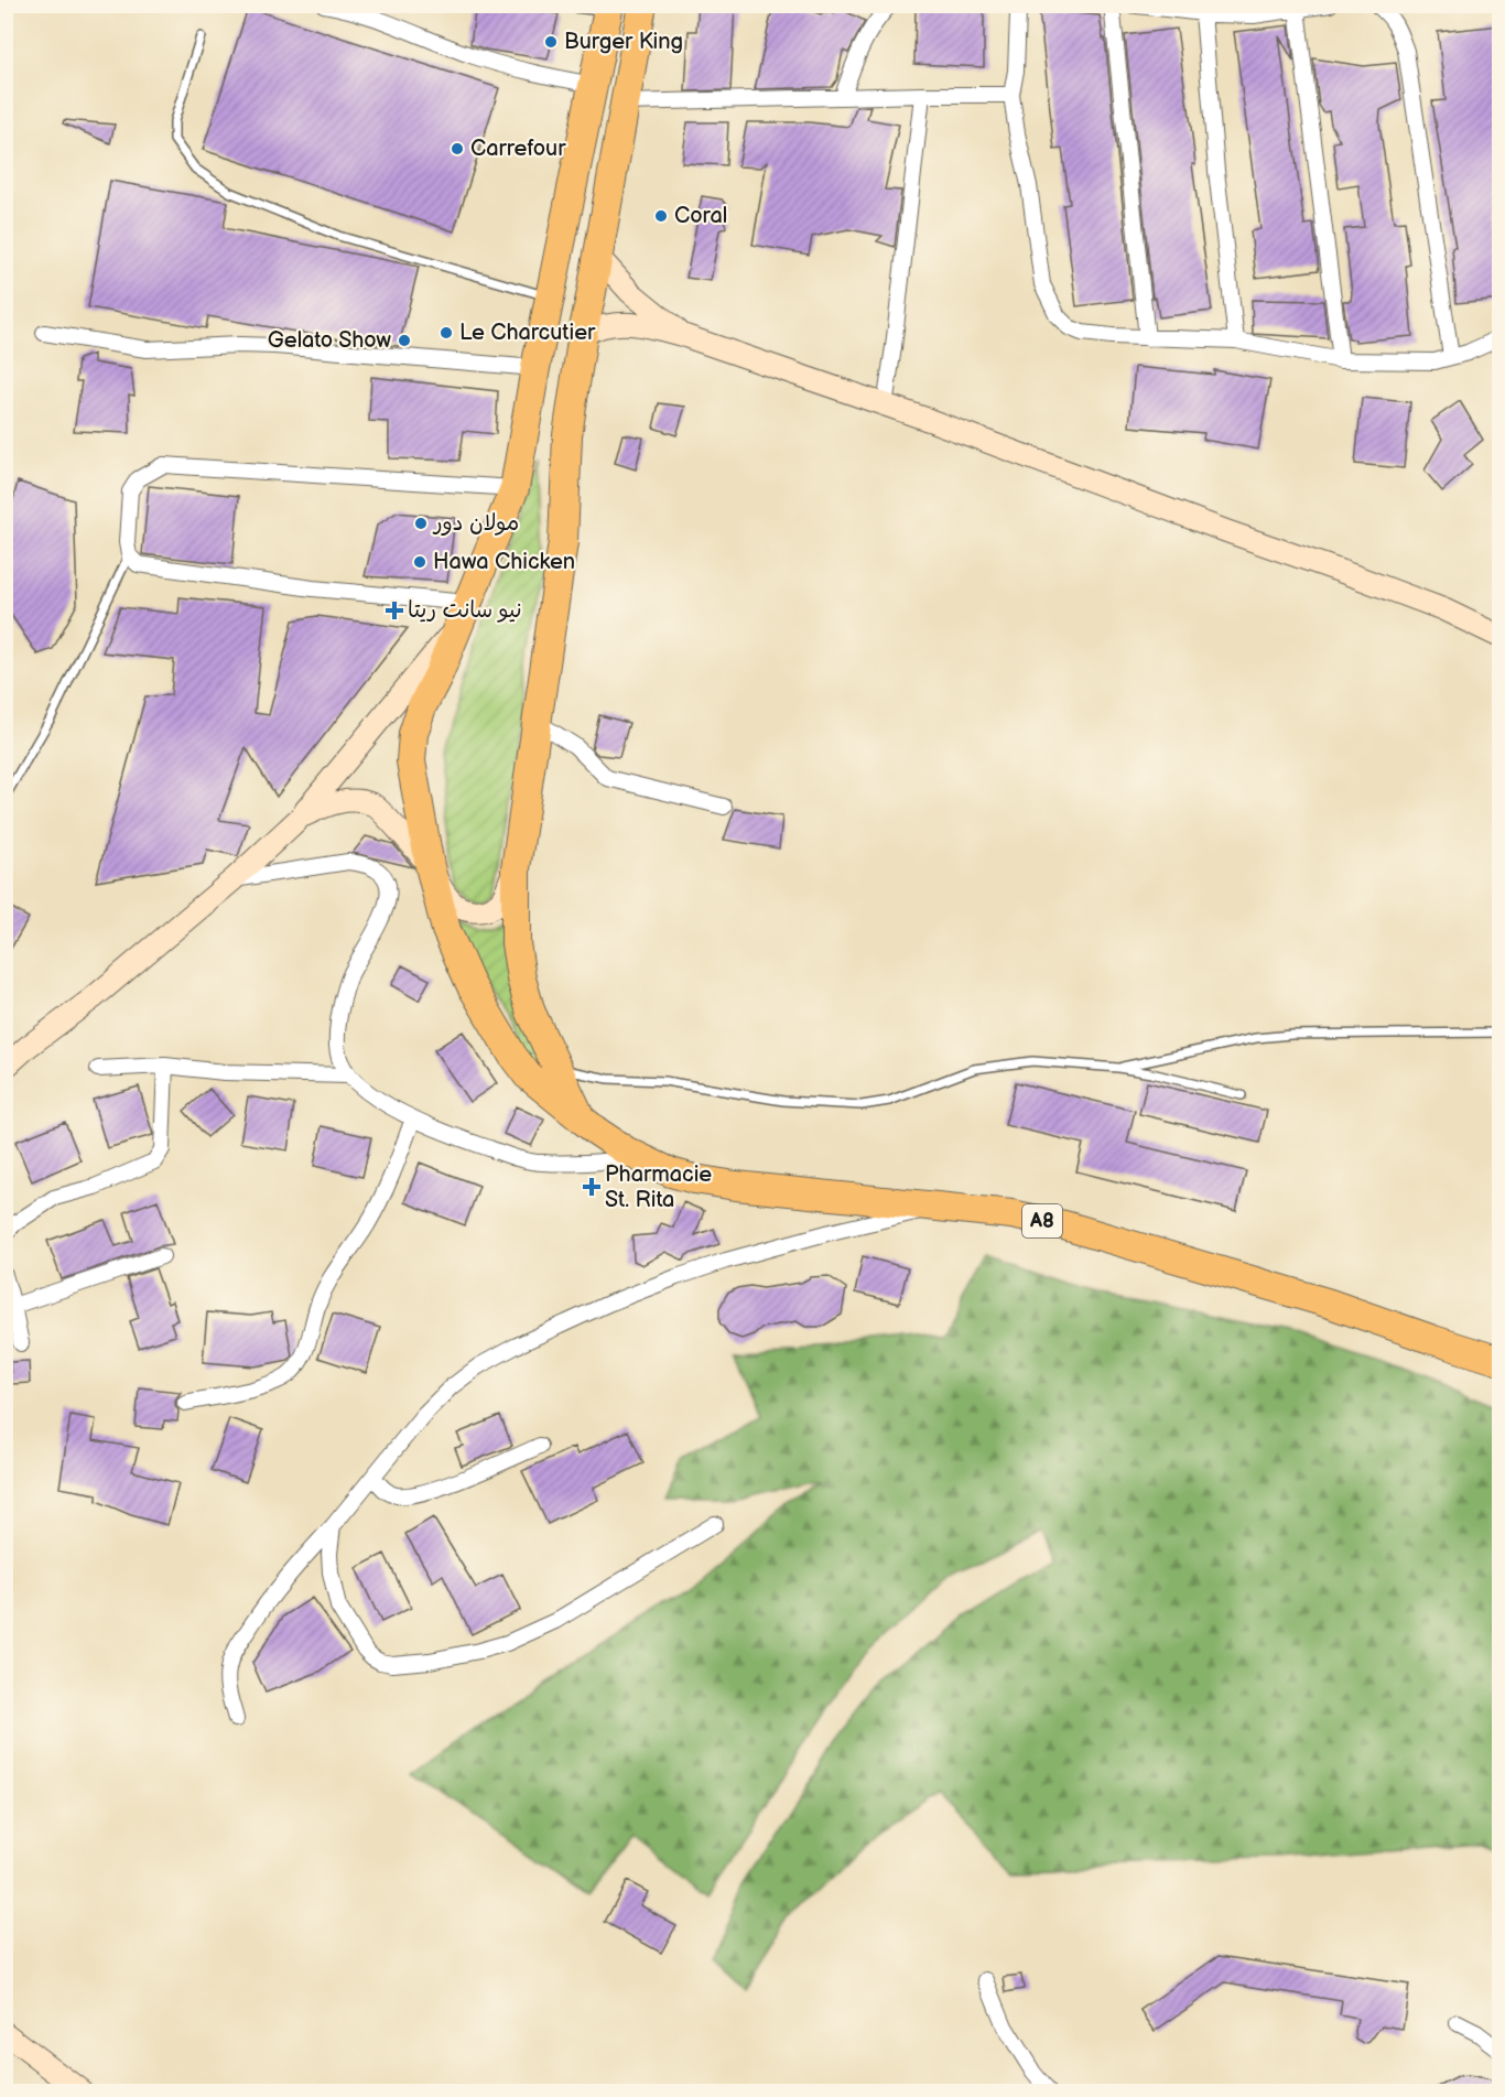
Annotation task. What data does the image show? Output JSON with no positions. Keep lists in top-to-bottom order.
{
  "streets": {
    "highway": ["A8"]
  },
  "places": {
    "other": [
      "Burger King",
      "Carrefour",
      "Coral",
      "Le Charcutier",
      "Gelato Show",
      "مولان دور",
      "Hawa Chicken"
    ],
    "health": ["نيو سانت ريتا", "Pharmacie St. Rita"]
  }
}
